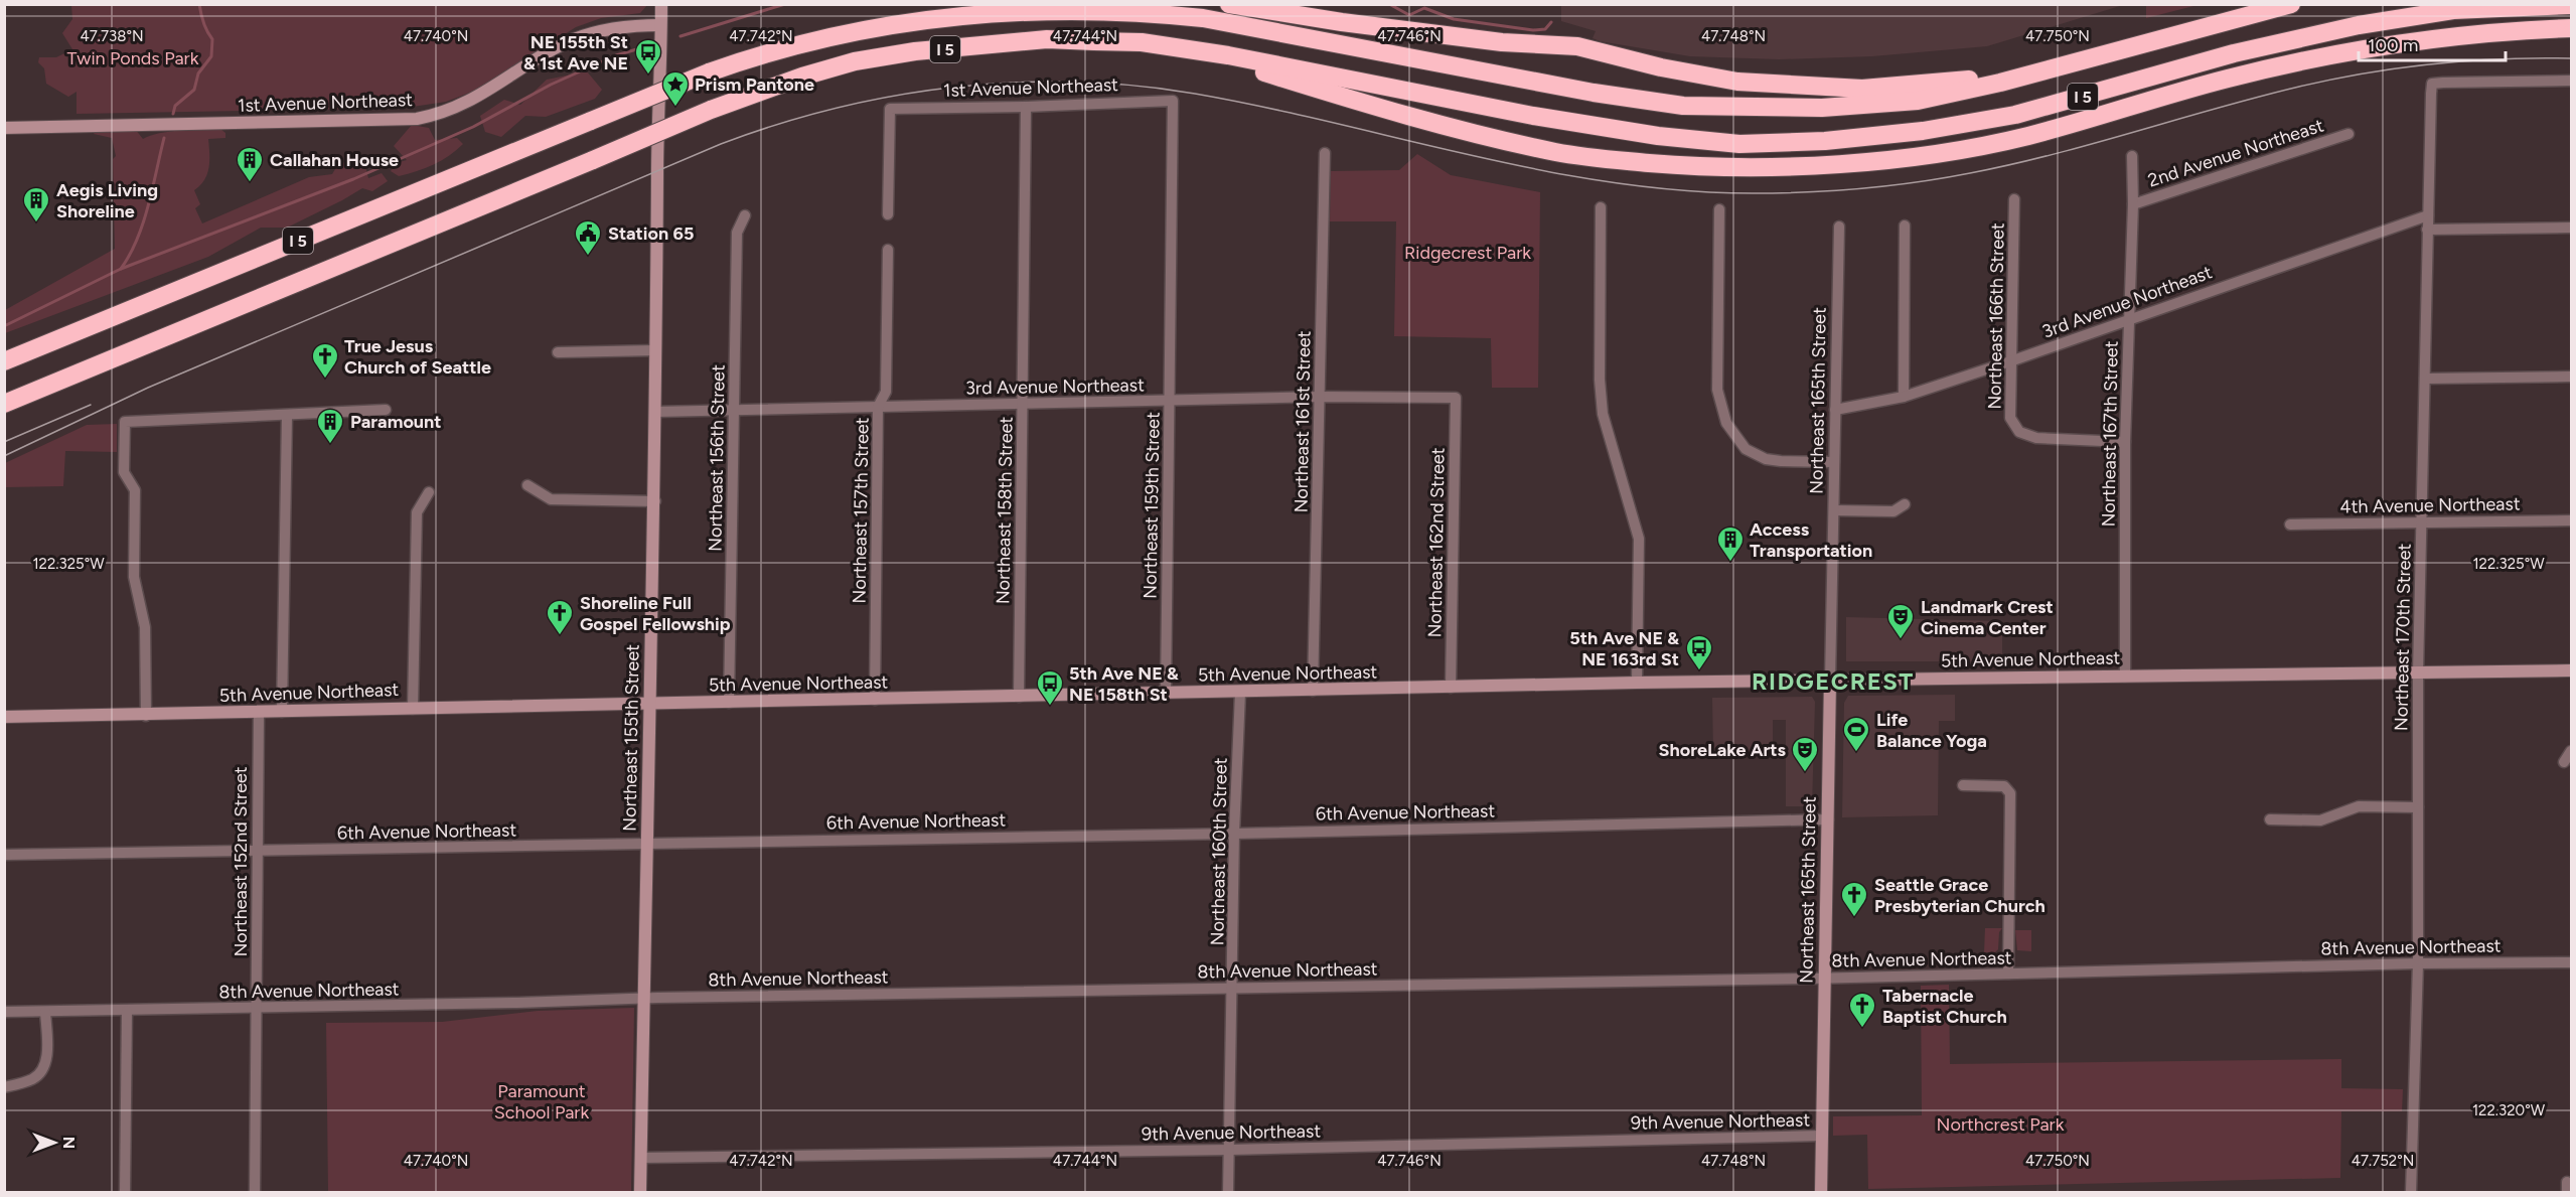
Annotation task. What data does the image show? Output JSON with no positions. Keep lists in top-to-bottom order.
{
  "streets": {
    "highway": ["I 5"],
    "street": [
      "1st Avenue Northeast",
      "2nd Avenue Northeast",
      "3rd Avenue Northeast",
      "Northeast 166th Street",
      "Northeast 165th Street",
      "Northeast 161st Street",
      "Northeast 167th Street",
      "Northeast 156th Street",
      "Northeast 159th Street",
      "4th Avenue Northeast",
      "Northeast 157th Street",
      "Northeast 158th Street",
      "Northeast 162nd Street",
      "Northeast 170th Street",
      "5th Avenue Northeast",
      "Northeast 155th Street",
      "6th Avenue Northeast",
      "Northeast 160th Street",
      "Northeast 152nd Street",
      "8th Avenue Northeast",
      "9th Avenue Northeast"
    ]
  },
  "crossings": [
    ["1st Avenue Northeast", "Northeast 159th Street"],
    ["1st Avenue Northeast", "Northeast 158th Street"],
    ["1st Avenue Northeast", "Northeast 155th Street"],
    ["2nd Avenue Northeast", "Northeast 167th Street"],
    ["3rd Avenue Northeast", "Northeast 166th Street"],
    ["3rd Avenue Northeast", "Northeast 165th Street"],
    ["3rd Avenue Northeast", "Northeast 161st Street"],
    ["3rd Avenue Northeast", "Northeast 167th Street"],
    ["3rd Avenue Northeast", "Northeast 156th Street"],
    ["3rd Avenue Northeast", "Northeast 159th Street"],
    ["3rd Avenue Northeast", "Northeast 157th Street"],
    ["3rd Avenue Northeast", "Northeast 158th Street"],
    ["3rd Avenue Northeast", "Northeast 162nd Street"],
    ["3rd Avenue Northeast", "Northeast 170th Street"],
    ["3rd Avenue Northeast", "Northeast 155th Street"],
    ["Northeast 166th Street", "Northeast 167th Street"],
    ["Northeast 165th Street", "5th Avenue Northeast"],
    ["Northeast 165th Street", "6th Avenue Northeast"],
    ["Northeast 165th Street", "8th Avenue Northeast"],
    ["Northeast 165th Street", "9th Avenue Northeast"],
    ["Northeast 161st Street", "5th Avenue Northeast"],
    ["Northeast 167th Street", "5th Avenue Northeast"],
    ["Northeast 156th Street", "5th Avenue Northeast"],
    ["Northeast 159th Street", "5th Avenue Northeast"],
    ["4th Avenue Northeast", "Northeast 170th Street"],
    ["Northeast 157th Street", "5th Avenue Northeast"],
    ["Northeast 158th Street", "5th Avenue Northeast"],
    ["Northeast 162nd Street", "5th Avenue Northeast"],
    ["Northeast 170th Street", "5th Avenue Northeast"],
    ["Northeast 170th Street", "8th Avenue Northeast"],
    ["5th Avenue Northeast", "Northeast 155th Street"],
    ["5th Avenue Northeast", "Northeast 160th Street"],
    ["5th Avenue Northeast", "Northeast 152nd Street"],
    ["Northeast 155th Street", "6th Avenue Northeast"],
    ["Northeast 155th Street", "8th Avenue Northeast"],
    ["Northeast 155th Street", "9th Avenue Northeast"],
    ["6th Avenue Northeast", "Northeast 160th Street"],
    ["6th Avenue Northeast", "Northeast 152nd Street"],
    ["Northeast 160th Street", "8th Avenue Northeast"],
    ["Northeast 160th Street", "9th Avenue Northeast"],
    ["Northeast 152nd Street", "8th Avenue Northeast"]
  ],
  "districts": ["RIDGECREST"],
  "parks": [
    "Twin Ponds Park",
    "Ridgecrest Park",
    "Paramount School Park",
    "Northcrest Park"
  ],
  "places": {
    "bus stop": ["NE 155th St & 1st Ave NE", "5th Ave NE & NE 163rd St", "5th Ave NE & NE 158th St"],
    "place": ["Prism Pantone"],
    "building": [
      "Callahan House",
      "Aegis Living Shoreline",
      "Paramount",
      "Access Transportation"
    ],
    "public building": ["Station 65"],
    "church": [
      "True Jesus Church of Seattle",
      "Shoreline Full Gospel Fellowship",
      "Seattle Grace Presbyterian Church",
      "Tabernacle Baptist Church"
    ],
    "theatre": ["Landmark Crest Cinema Center", "ShoreLake Arts"],
    "sports": ["Life Balance Yoga"]
  },
  "scale_bar": "100 m",
  "north": "right",
  "coordinates": [
    "47.738°N",
    "47.740°N",
    "47.742°N",
    "47.744°N",
    "47.746°N",
    "47.748°N",
    "47.750°N",
    "122.325°W",
    "122.320°W",
    "47.752°N"
  ]
}
